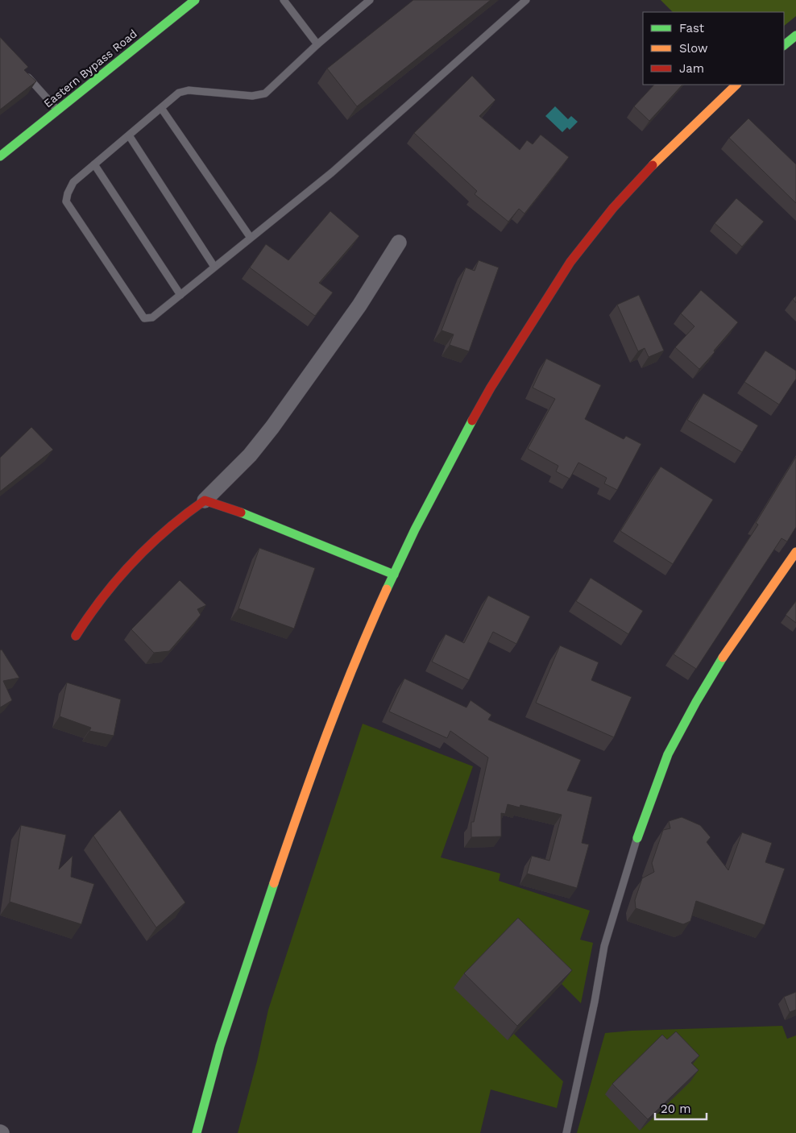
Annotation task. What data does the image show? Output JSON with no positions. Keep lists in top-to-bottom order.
{
  "streets": {
    "street": ["Eastern Bypass Road"]
  },
  "legend": ["Fast", "Slow", "Jam"],
  "scale_bar": "20 m"
}
